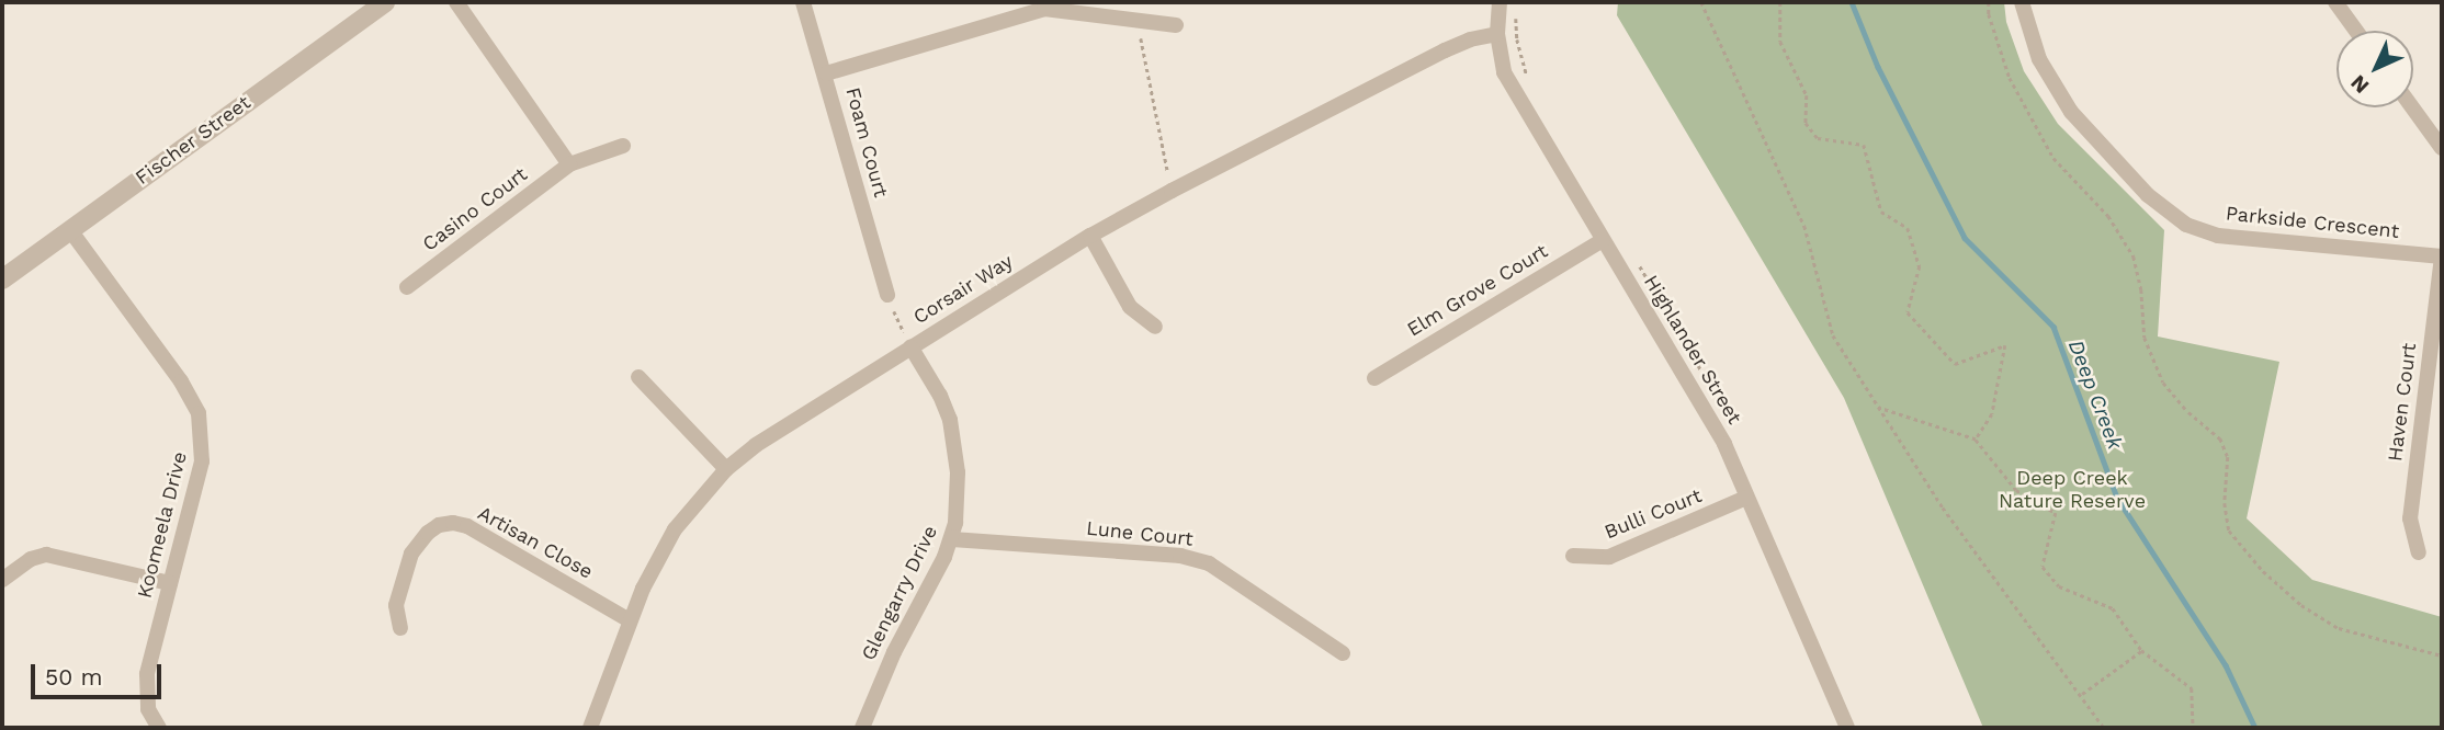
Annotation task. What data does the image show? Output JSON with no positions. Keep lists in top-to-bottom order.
{
  "streets": {
    "street": [
      "Fischer Street",
      "Foam Court",
      "Casino Court",
      "Parkside Crescent",
      "Corsair Way",
      "Elm Grove Court",
      "Highlander Street",
      "Haven Court",
      "Bulli Court",
      "Koomeela Drive",
      "Lune Court",
      "Artisan Close",
      "Glengarry Drive"
    ]
  },
  "crossings": [
    ["Fischer Street", "Koomeela Drive"],
    ["Parkside Crescent", "Haven Court"],
    ["Corsair Way", "Highlander Street"],
    ["Corsair Way", "Artisan Close"],
    ["Corsair Way", "Glengarry Drive"],
    ["Elm Grove Court", "Highlander Street"],
    ["Highlander Street", "Bulli Court"],
    ["Lune Court", "Glengarry Drive"]
  ],
  "water": ["Deep Creek"],
  "parks": ["Deep Creek Nature Reserve"],
  "scale_bar": "50 m",
  "north": "bottom left"
}
